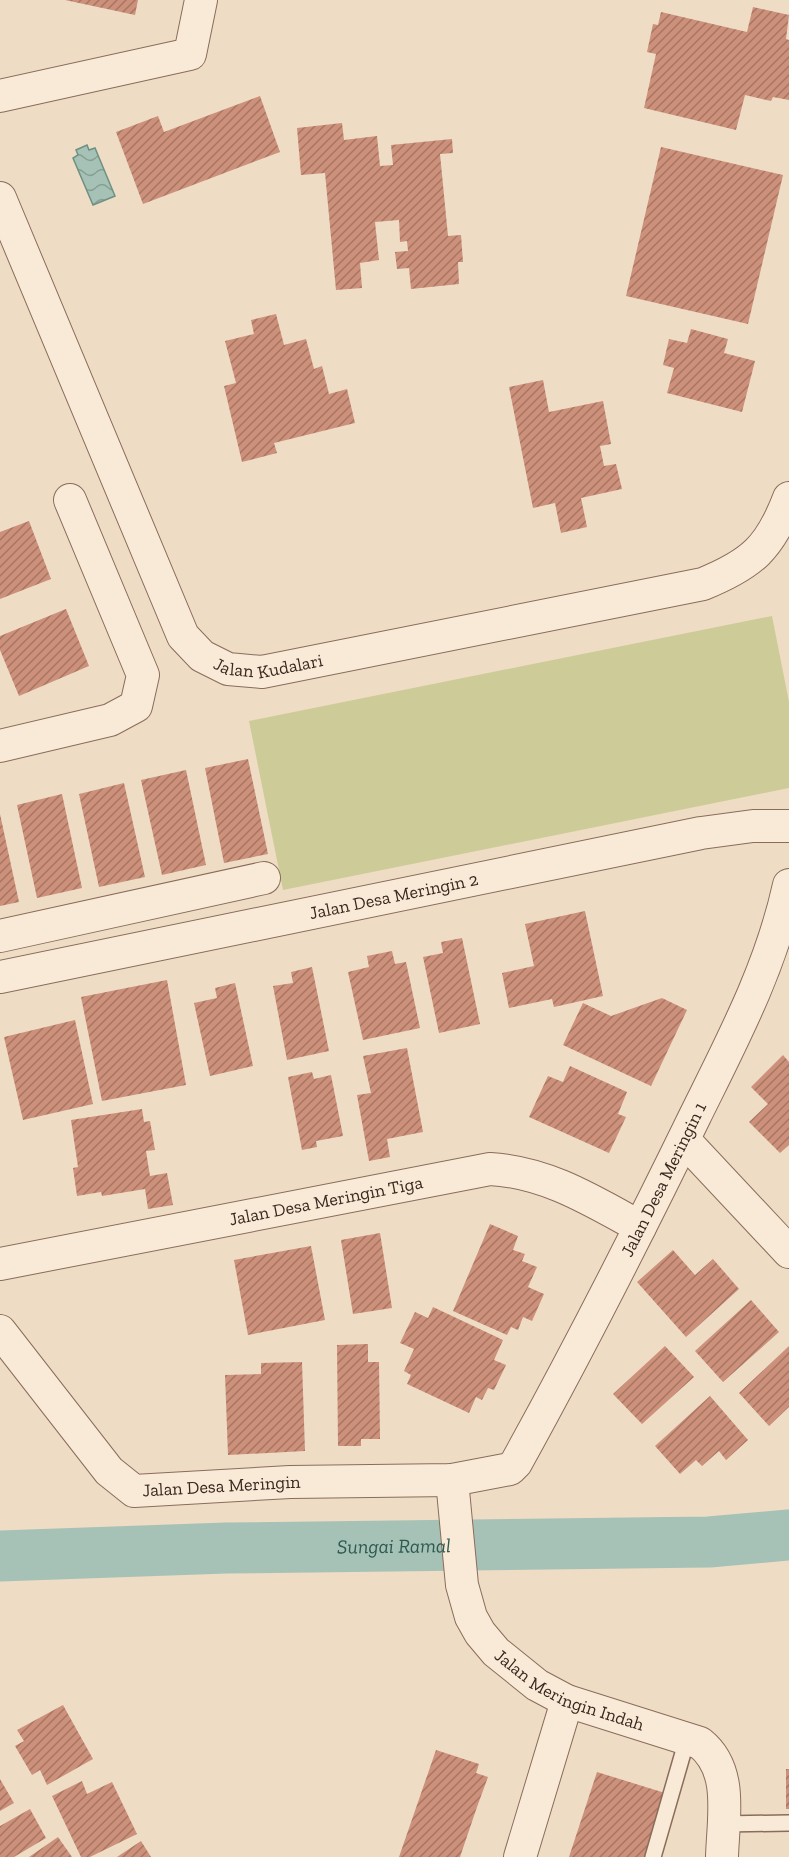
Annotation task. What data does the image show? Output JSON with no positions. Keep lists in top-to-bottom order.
{
  "streets": {
    "street": [
      "Jalan Kudalari",
      "Jalan Desa Meringin 2",
      "Jalan Desa Meringin 1",
      "Jalan Desa Meringin Tiga",
      "Jalan Desa Meringin",
      "Jalan Meringin Indah"
    ]
  },
  "crossings": [
    ["Jalan Desa Meringin 1", "Jalan Desa Meringin Tiga"],
    ["Jalan Desa Meringin 1", "Jalan Desa Meringin"],
    ["Jalan Desa Meringin", "Jalan Meringin Indah"]
  ],
  "water": ["Sungai Ramal"]
}
